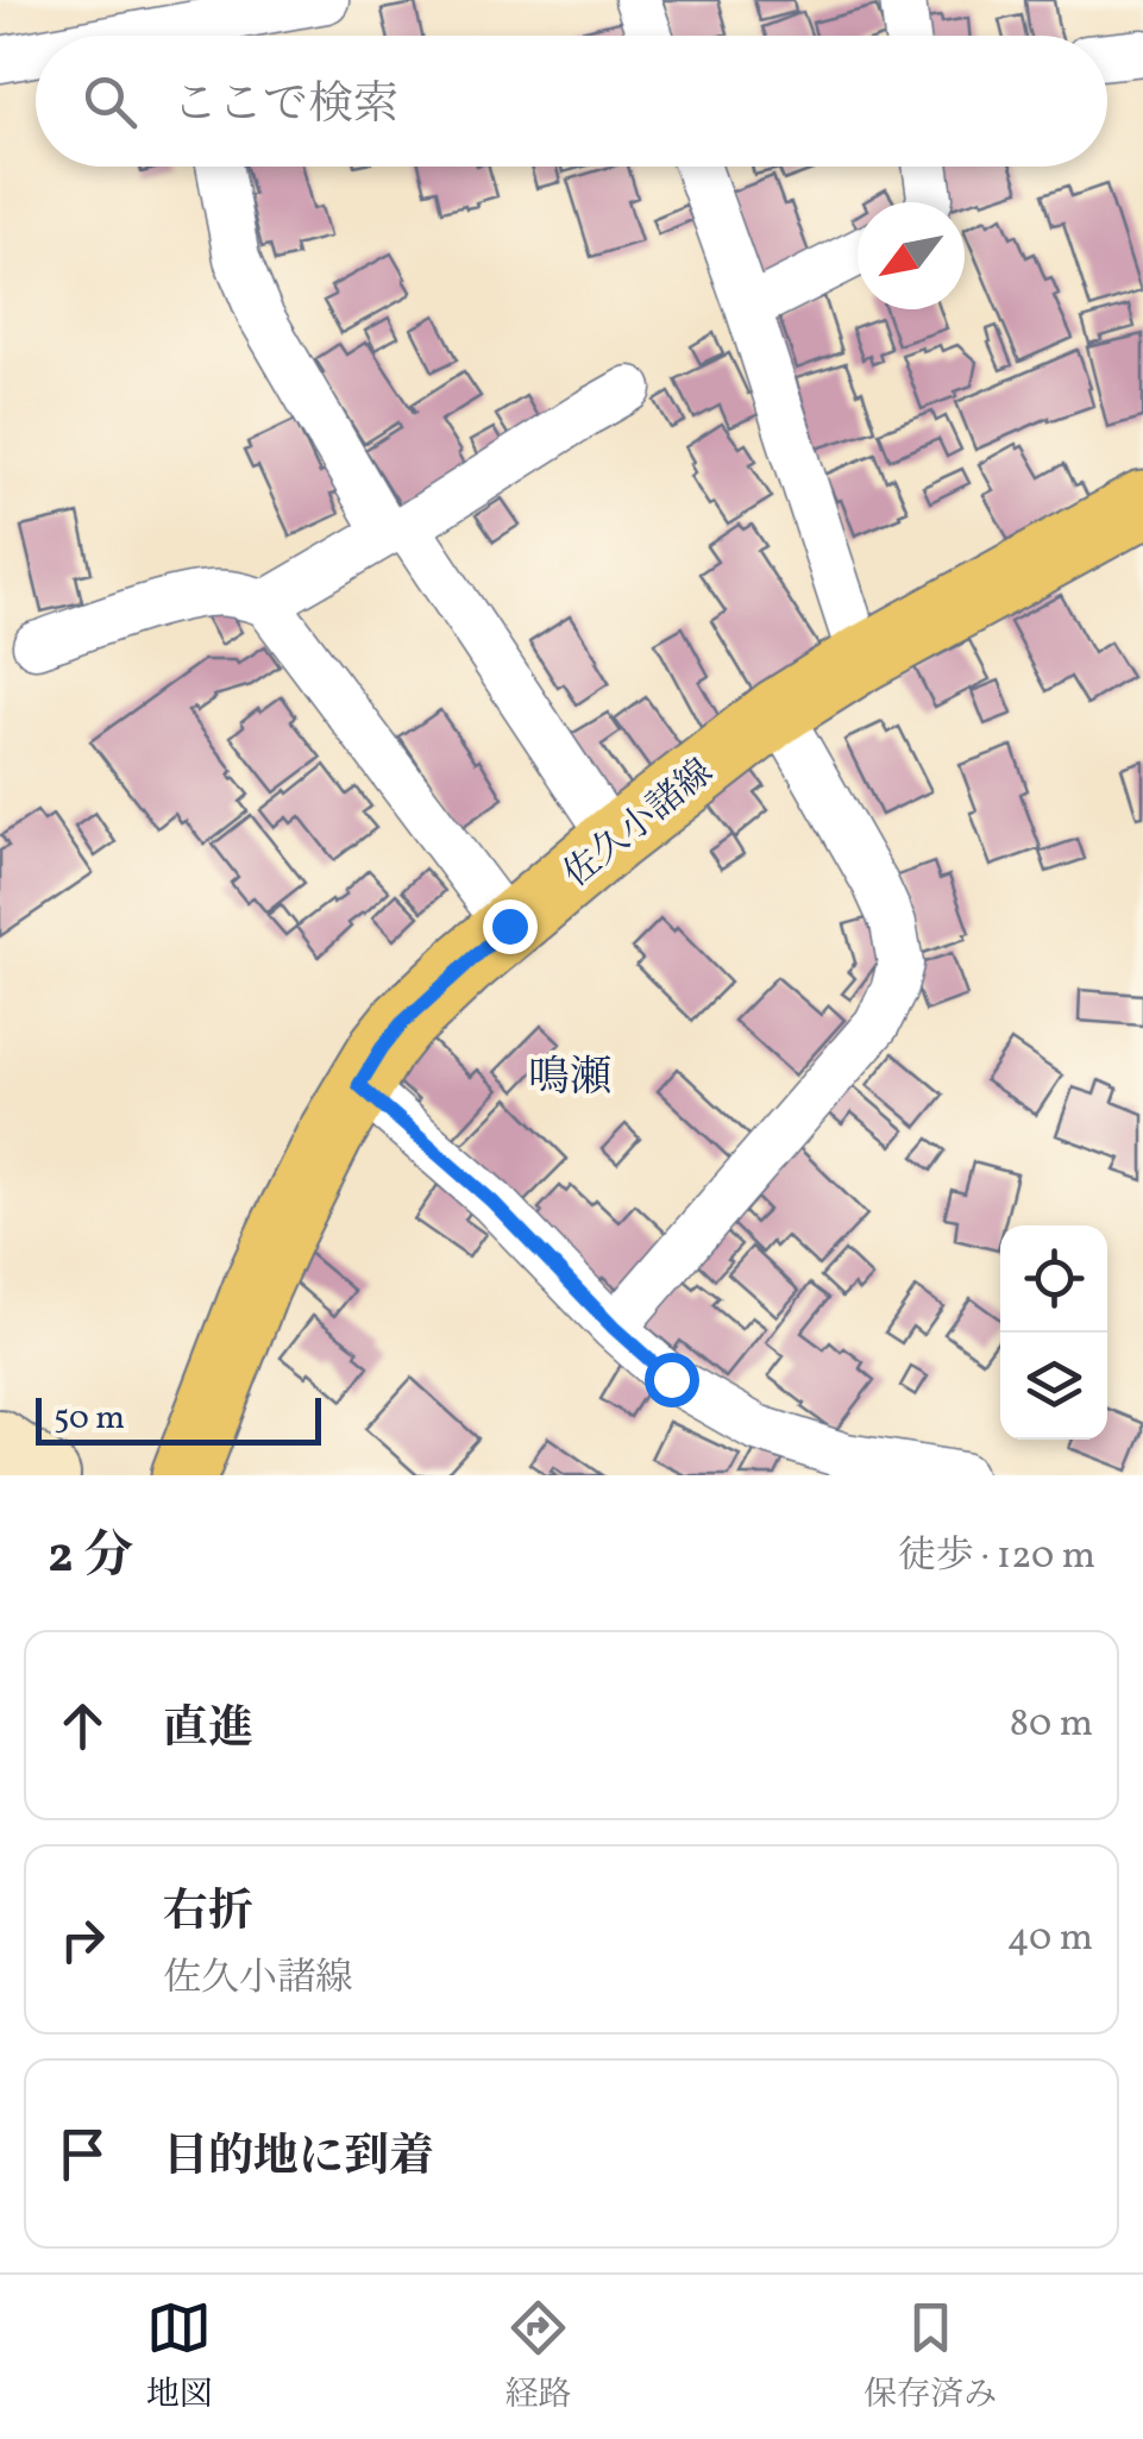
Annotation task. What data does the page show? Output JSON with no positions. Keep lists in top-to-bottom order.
{
  "streets": {
    "main road": ["佐久小諸線"]
  },
  "districts": ["鳴瀬"],
  "scale_bar": "50 m",
  "north": "bottom left",
  "page": {
    "search": "ここで検索",
    "scale": "50 m",
    "heading": ["2 分", "徒歩 · 120 m"],
    "list": [
      ["直進", "80 m"],
      ["右折", "佐久小諸線", "40 m"],
      "目的地に到着"
    ],
    "nav": ["地図", "経路", "保存済み"]
  }
}
